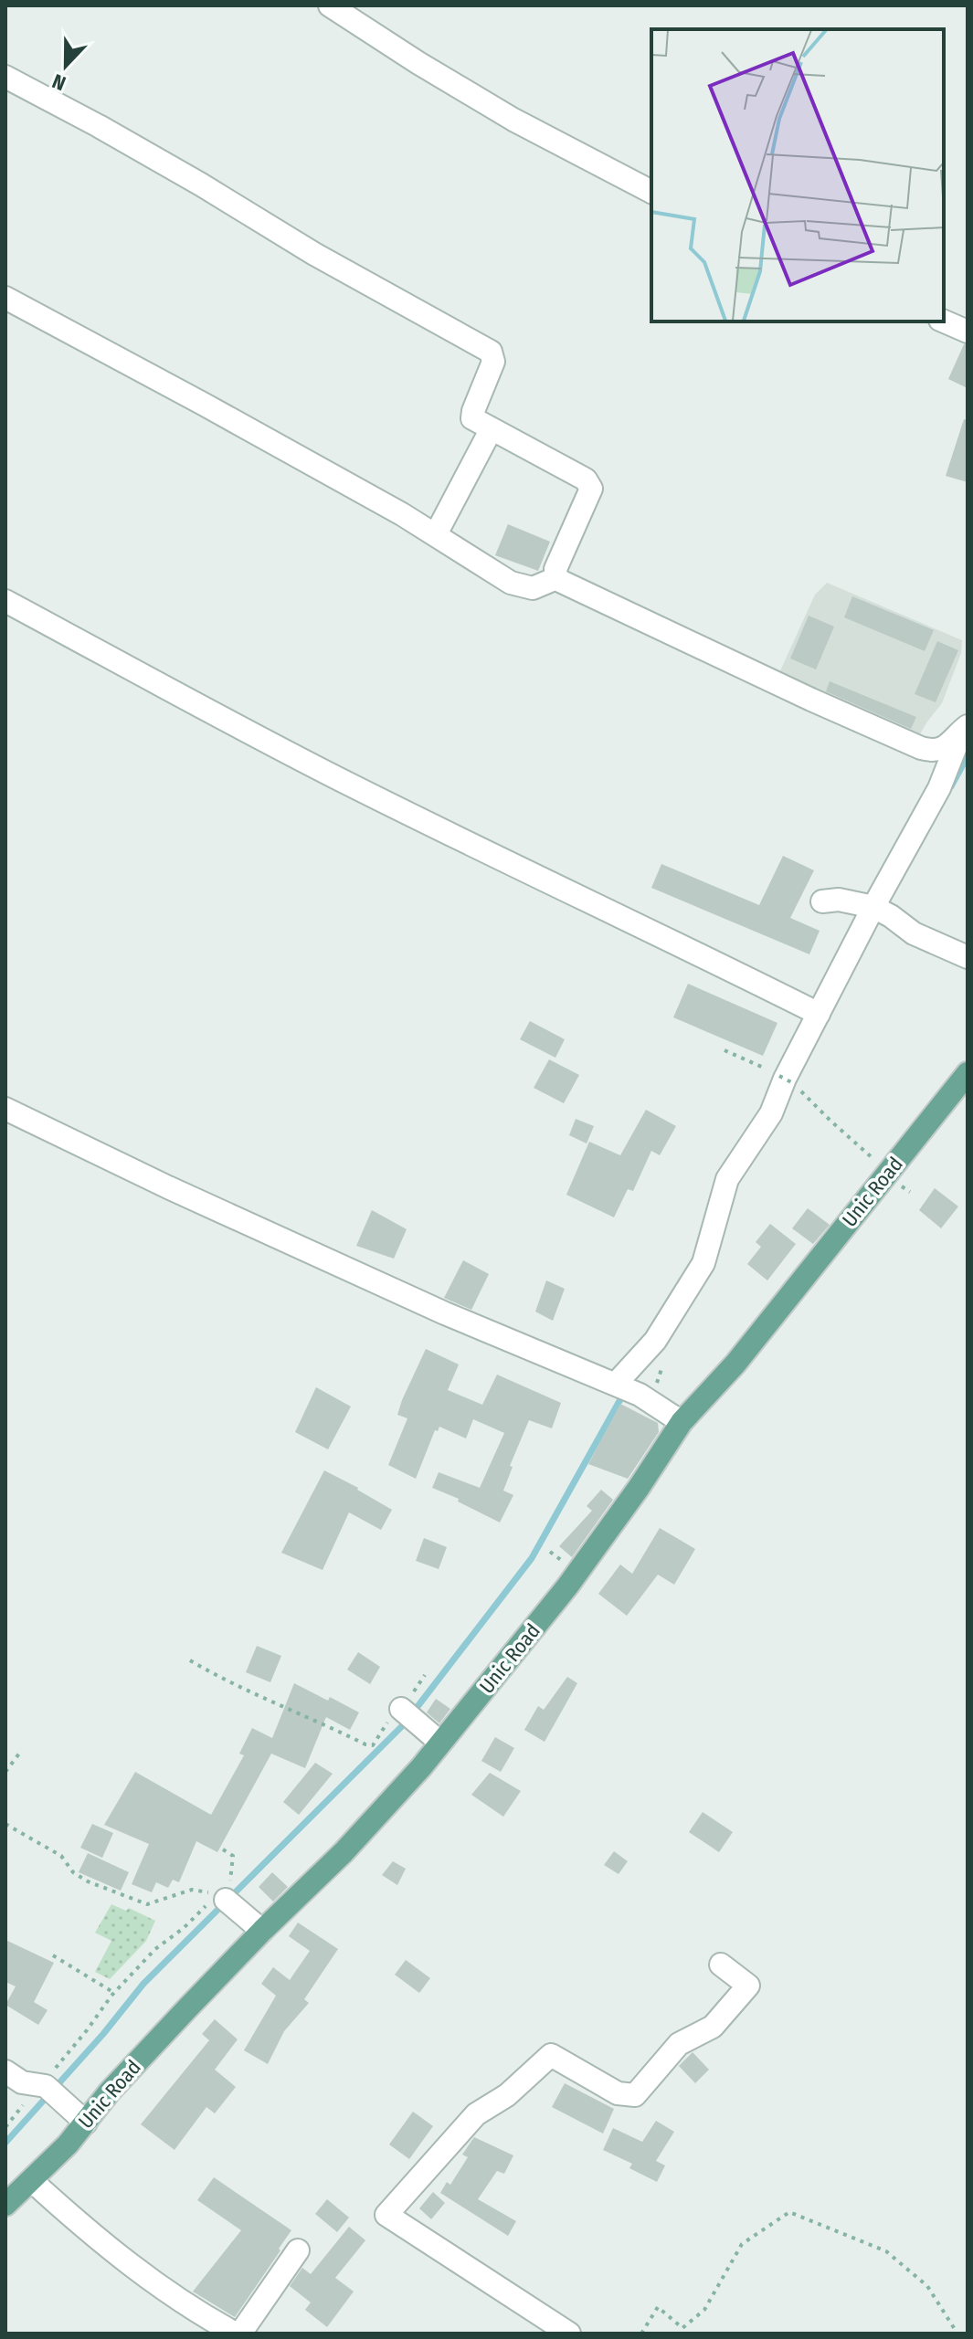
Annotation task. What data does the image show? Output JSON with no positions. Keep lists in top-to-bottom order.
{
  "streets": {
    "main road": ["Unic Road"]
  },
  "north": "bottom"
}
